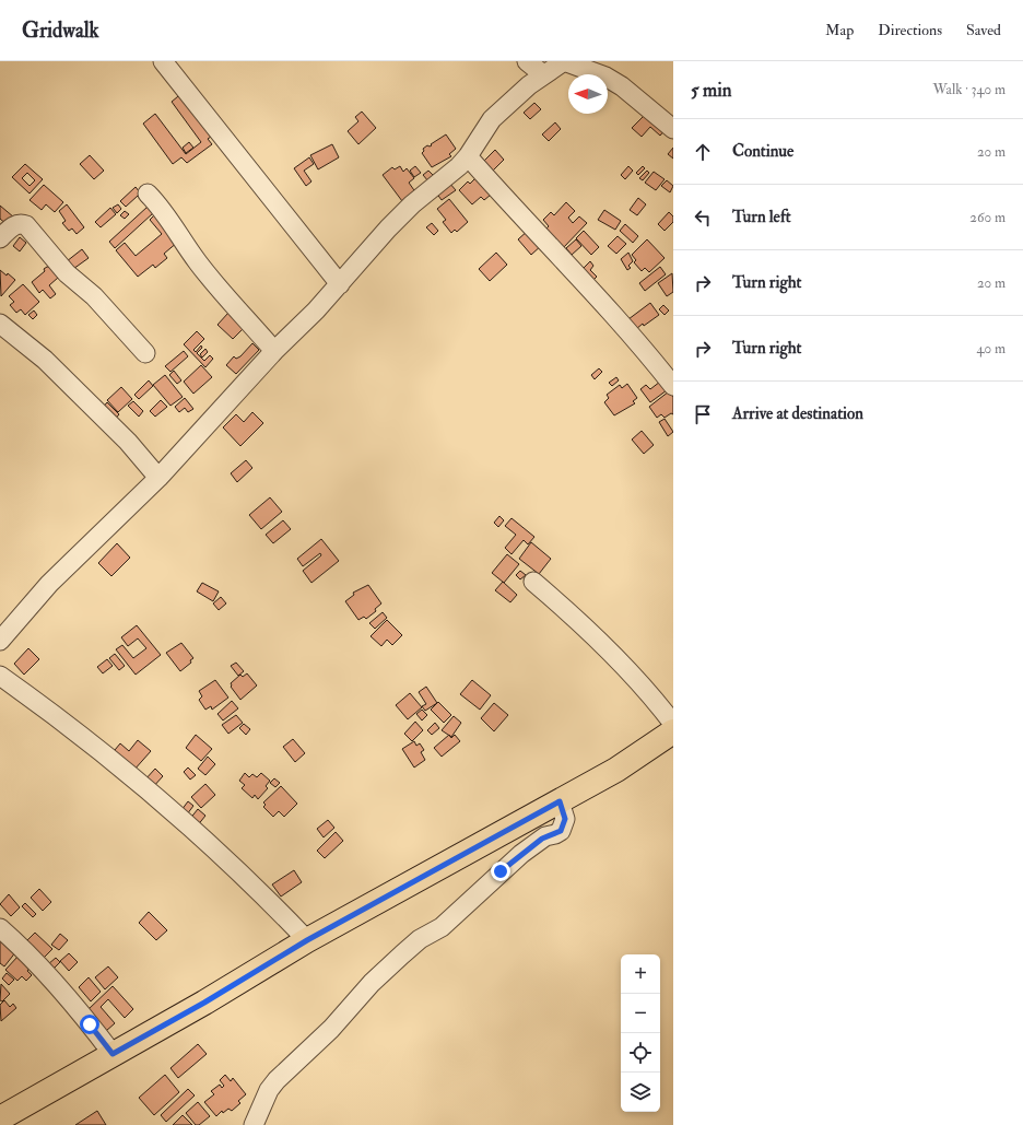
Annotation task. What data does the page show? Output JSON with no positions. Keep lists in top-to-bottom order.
{
  "north": "left",
  "page": {
    "header": "Gridwalk",
    "nav": ["Map", "Directions", "Saved"],
    "heading": ["5 min", "Walk · 340 m"],
    "list": [
      ["Continue", "20 m"],
      ["Turn left", "260 m"],
      ["Turn right", "20 m"],
      ["Turn right", "40 m"],
      "Arrive at destination"
    ],
    "map_buttons": ["+", "−"]
  }
}
